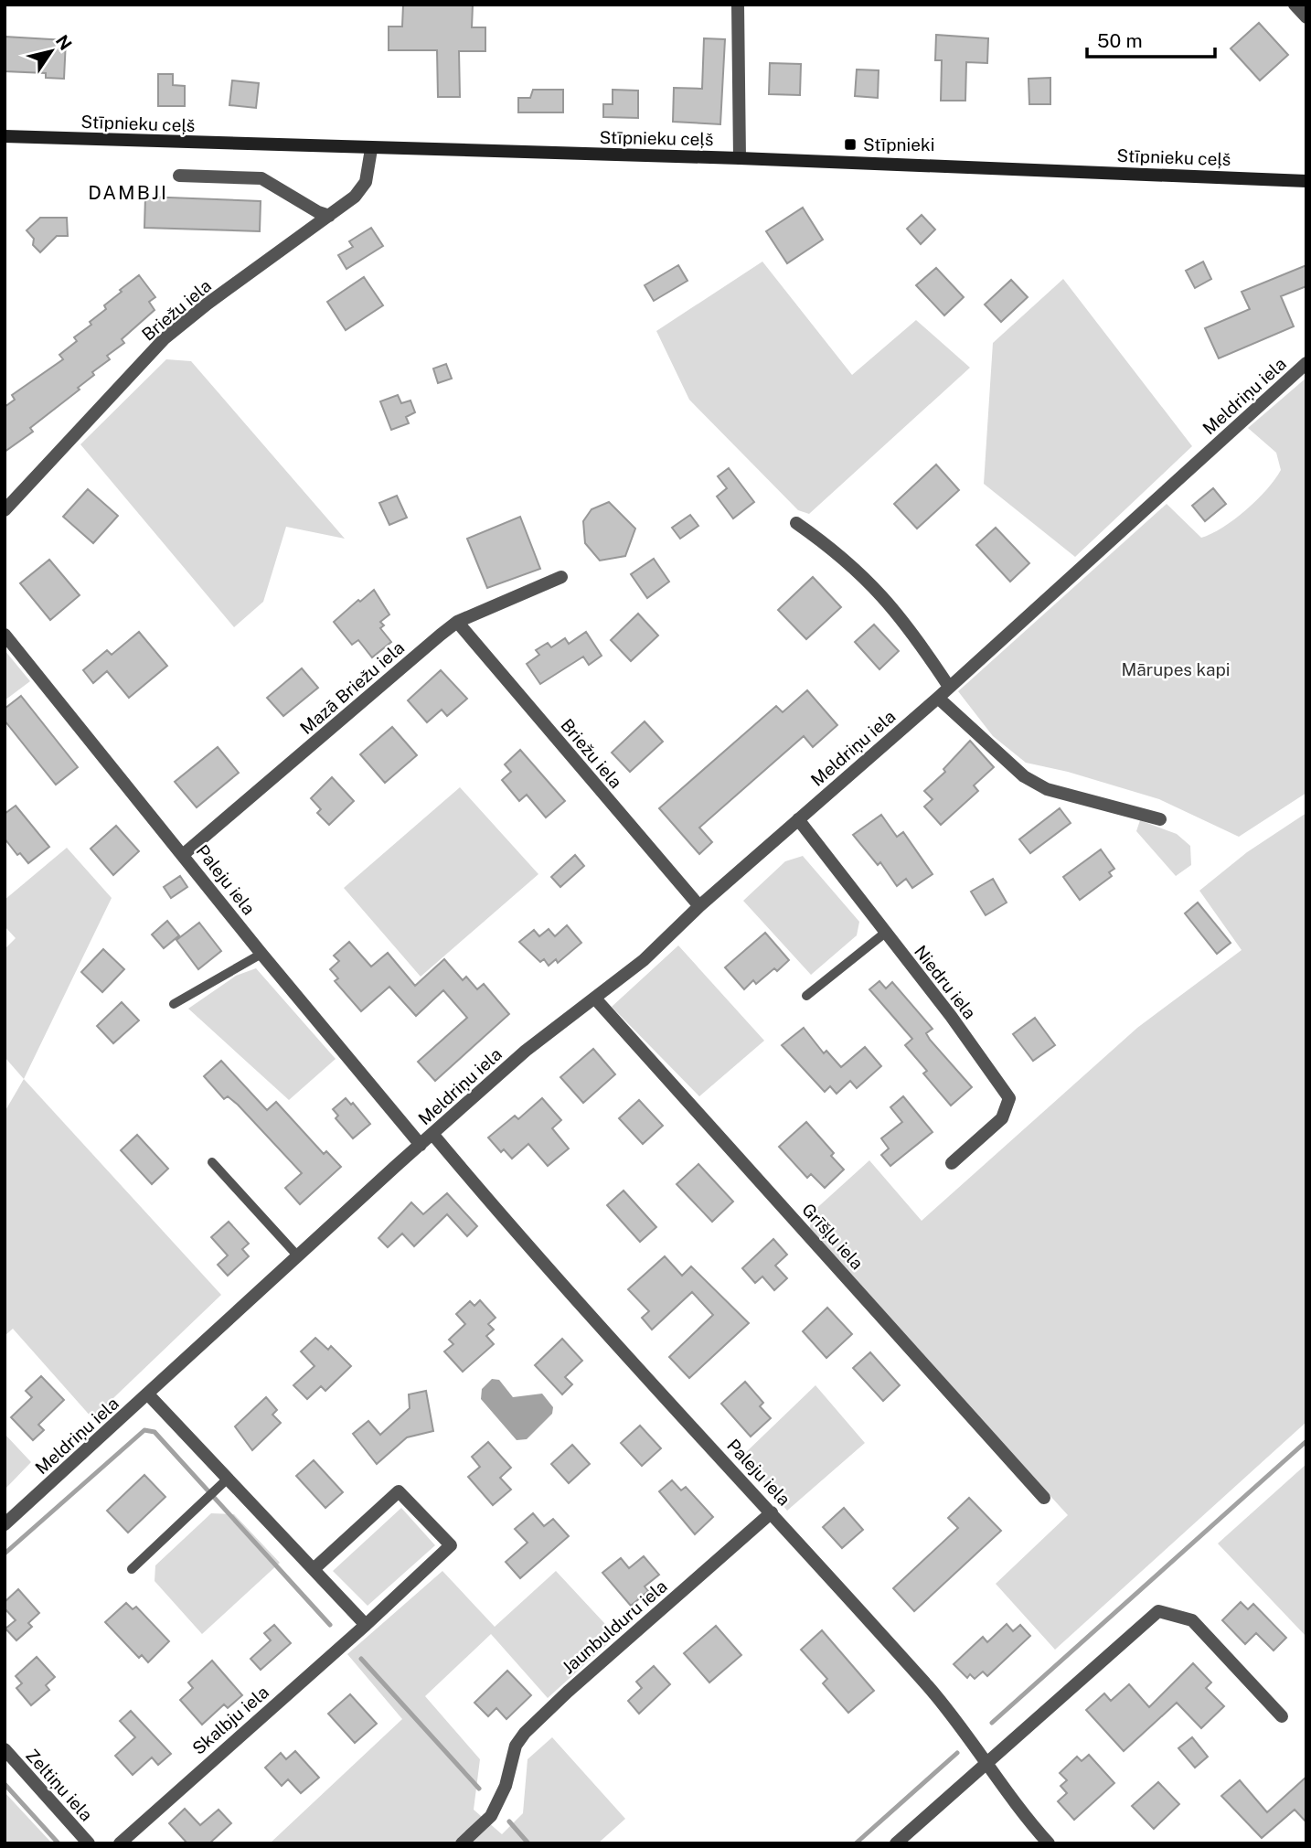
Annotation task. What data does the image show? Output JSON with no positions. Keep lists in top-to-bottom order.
{
  "streets": {
    "main road": ["Stīpnieku ceļš"],
    "street": [
      "Briežu iela",
      "Meldriņu iela",
      "Mazā Briežu iela",
      "Paleju iela",
      "Niedru iela",
      "Grīšļu iela",
      "Jaunbulduru iela",
      "Skalbju iela",
      "Zeltiņu iela"
    ]
  },
  "crossings": [
    ["Stīpnieku ceļš", "Briežu iela"],
    ["Briežu iela", "Meldriņu iela"],
    ["Briežu iela", "Mazā Briežu iela"],
    ["Meldriņu iela", "Paleju iela"],
    ["Meldriņu iela", "Niedru iela"],
    ["Meldriņu iela", "Grīšļu iela"],
    ["Mazā Briežu iela", "Paleju iela"],
    ["Paleju iela", "Jaunbulduru iela"]
  ],
  "districts": ["DAMBJI"],
  "parks": ["Mārupes kapi"],
  "places": {
    "transit": ["Stīpnieki"]
  },
  "scale_bar": "50 m",
  "north": "top right"
}
